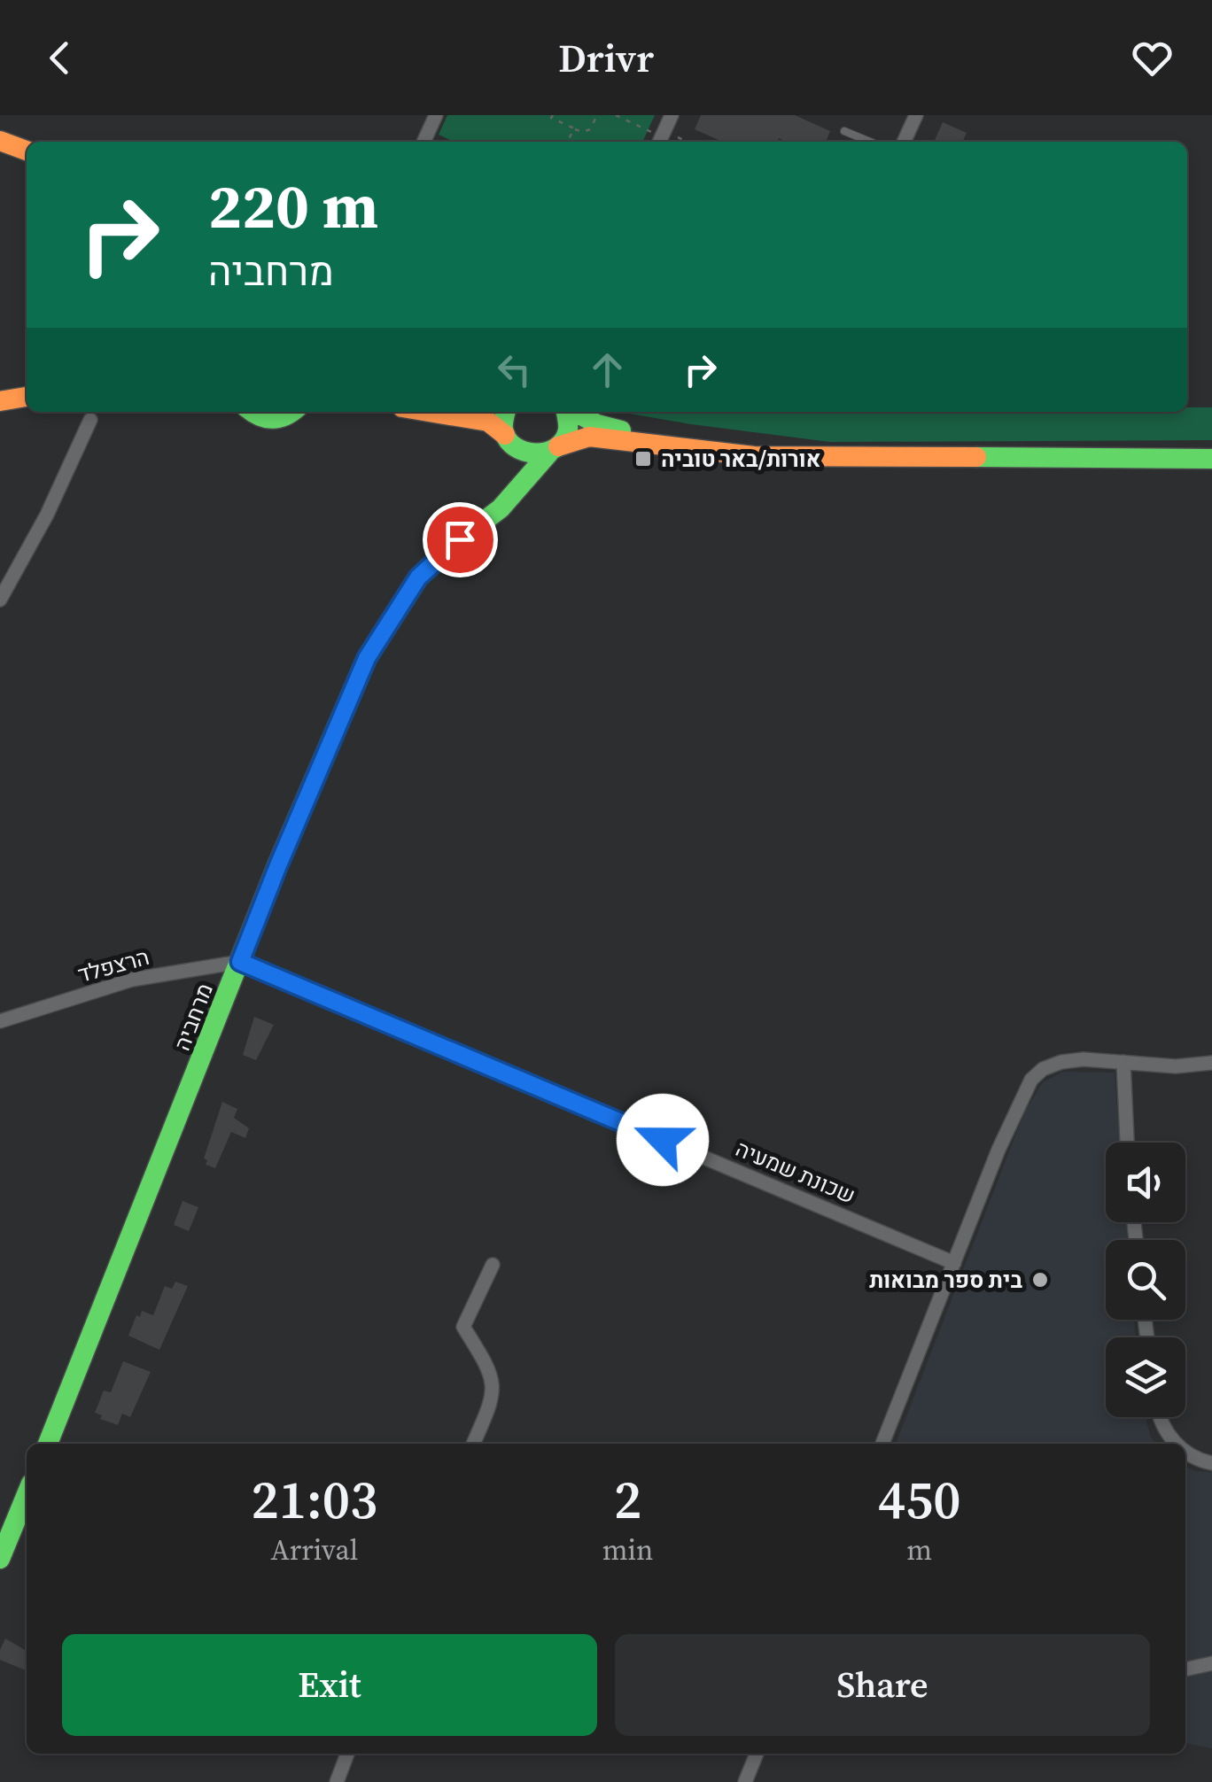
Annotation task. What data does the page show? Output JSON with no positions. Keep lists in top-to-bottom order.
{
  "streets": {
    "street": ["הרצפלד", "מרחביה", "שכונת שמעיה"]
  },
  "crossings": [
    ["הרצפלד", "מרחביה"],
    ["הרצפלד", "שכונת שמעיה"],
    ["מרחביה", "שכונת שמעיה"]
  ],
  "places": {
    "transit": ["אורות/באר טוביה"],
    "other": ["בית ספר מבואות"]
  },
  "page": {
    "header": "Drivr",
    "turn": ["220 m", "מרחביה"],
    "eta": [
      "21:03",
      "Arrival",
      "2",
      "min",
      "450",
      "m"
    ],
    "buttons": ["Exit", "Share"]
  }
}
